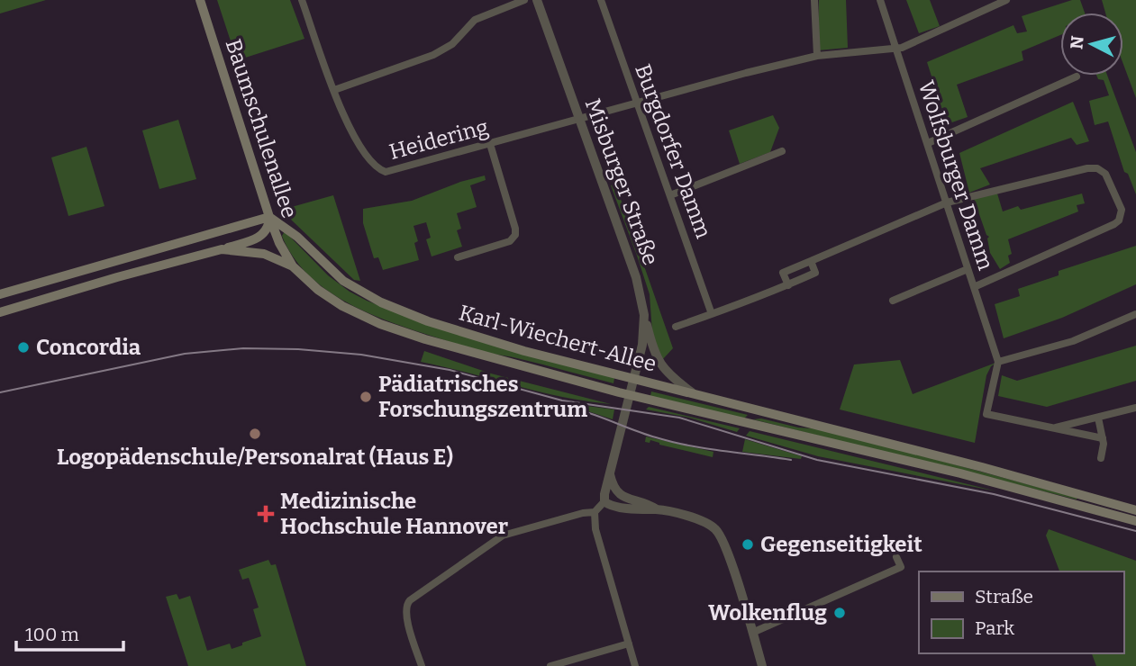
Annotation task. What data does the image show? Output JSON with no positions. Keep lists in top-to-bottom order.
{
  "streets": {
    "main road": ["Baumschulenallee", "Karl-Wiechert-Allee"],
    "street": [
      "Heidering",
      "Burgdorfer Damm",
      "Wolfsburger Damm",
      "Misburger Straße"
    ]
  },
  "crossings": [
    ["Baumschulenallee", "Karl-Wiechert-Allee"],
    ["Heidering", "Burgdorfer Damm"],
    ["Heidering", "Wolfsburger Damm"],
    ["Heidering", "Misburger Straße"],
    ["Misburger Straße", "Karl-Wiechert-Allee"]
  ],
  "places": {
    "other": [
      "Concordia",
      "Pädiatrisches Forschungszentrum",
      "Logopädenschule/Personalrat (Haus E)",
      "Gegenseitigkeit",
      "Wolkenflug"
    ],
    "health": ["Medizinische Hochschule Hannover"]
  },
  "legend": ["Straße", "Park"],
  "scale_bar": "100 m",
  "north": "left"
}
